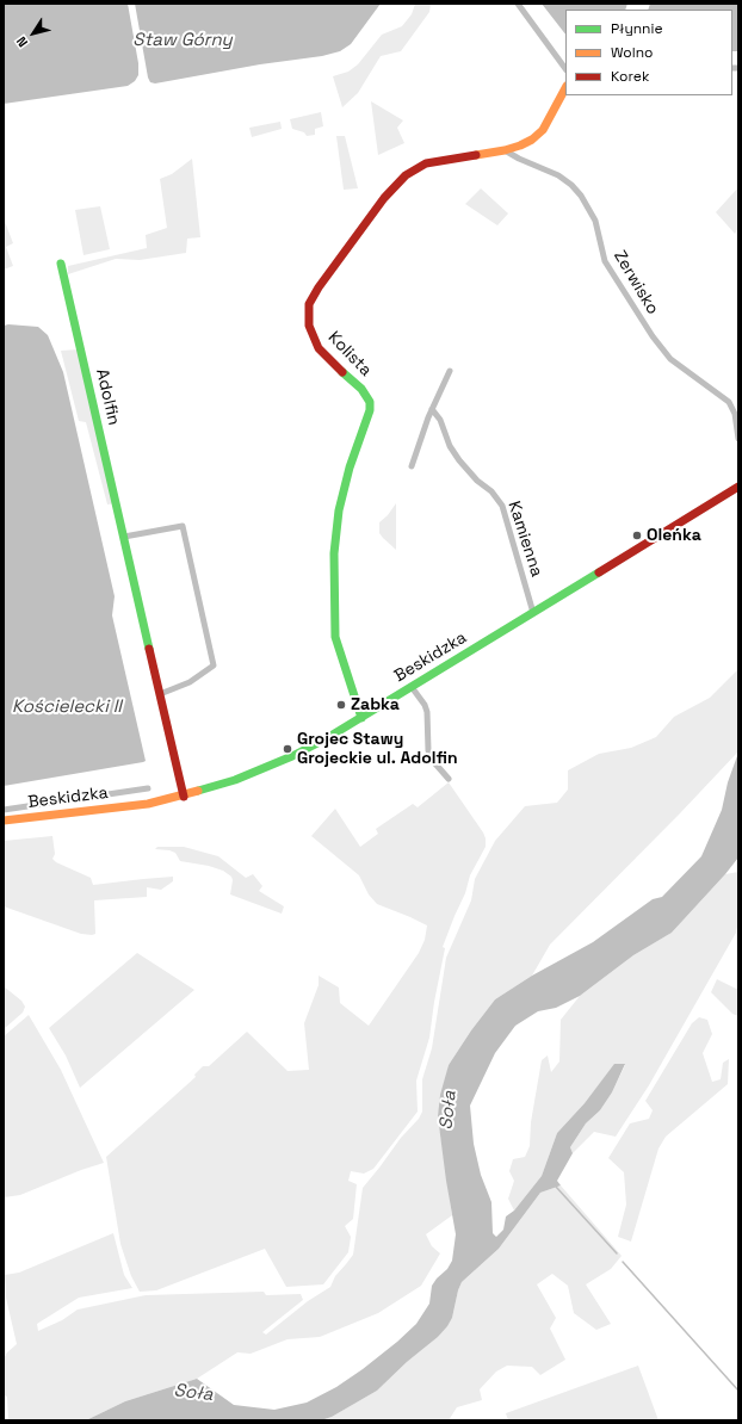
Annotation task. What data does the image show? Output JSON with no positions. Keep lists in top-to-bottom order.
{
  "streets": {
    "street": [
      "Zerwisko",
      "Kolista",
      "Adolfin",
      "Kamienna",
      "Beskidzka"
    ]
  },
  "crossings": [
    ["Zerwisko", "Kolista"],
    ["Kolista", "Beskidzka"],
    ["Adolfin", "Beskidzka"],
    ["Kamienna", "Beskidzka"]
  ],
  "water": ["Staw Górny", "Kościelecki II", "Soła"],
  "places": ["Oleńka", "Zabka", "Grojec Stawy Grojeckie ul. Adolfin"],
  "legend": ["Płynnie", "Wolno", "Korek"],
  "north": "bottom left"
}
